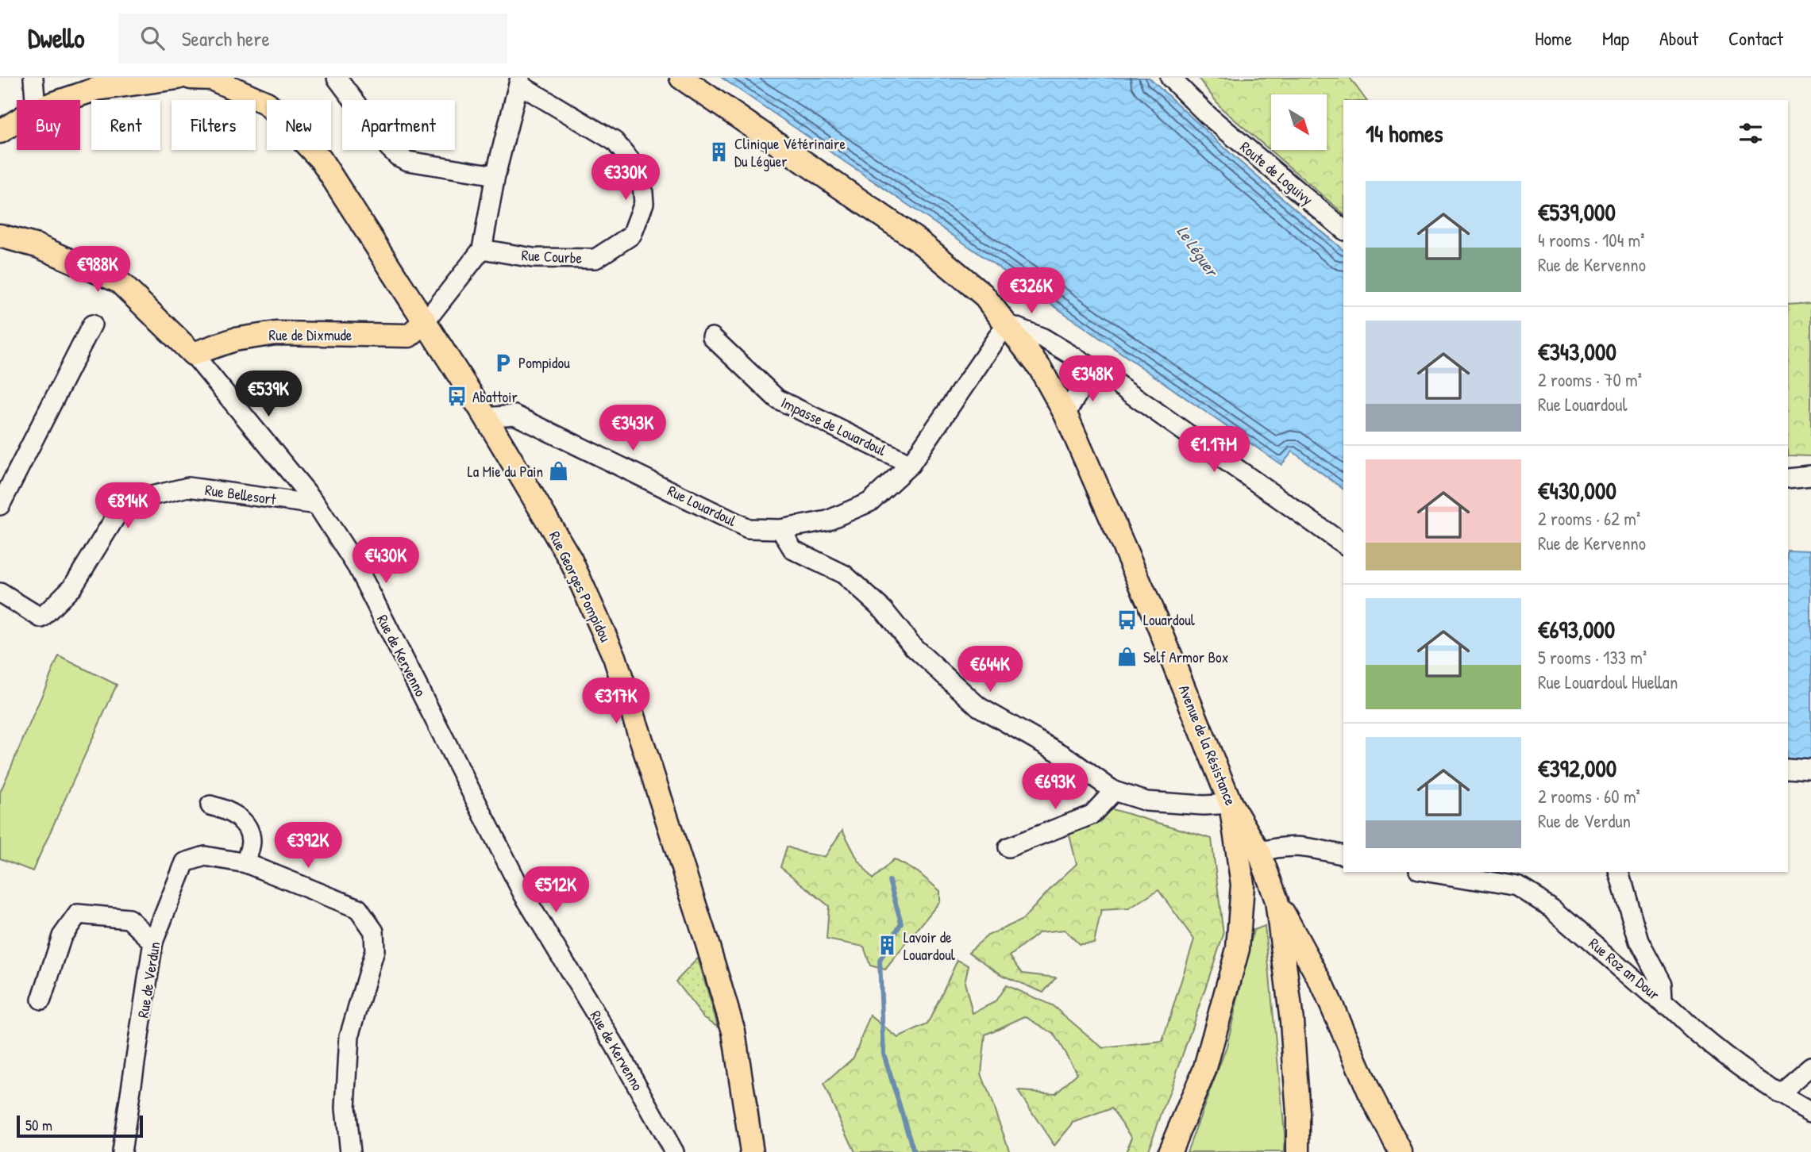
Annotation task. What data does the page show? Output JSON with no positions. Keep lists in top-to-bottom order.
{
  "streets": {
    "main road": [
      "Rue de Dixmude",
      "Rue Georges Pompidou",
      "Rue de Kervenno",
      "Avenue de la Résistance"
    ],
    "street": [
      "Route de Loguivy",
      "Rue Courbe",
      "Impasse de Louardoul",
      "Rue Bellesort",
      "Rue Louardoul",
      "Rue Roz an Dour",
      "Rue de Verdun"
    ]
  },
  "crossings": [
    ["Rue de Dixmude", "Rue Georges Pompidou"],
    ["Rue de Dixmude", "Rue de Kervenno"],
    ["Impasse de Louardoul", "Rue Louardoul"],
    ["Rue Bellesort", "Rue de Kervenno"],
    ["Rue Louardoul", "Rue Georges Pompidou"],
    ["Rue Louardoul", "Avenue de la Résistance"]
  ],
  "water": ["Le Léguer"],
  "places": {
    "building": ["Clinique Vétérinaire Du Léguer", "Lavoir de Louardoul"],
    "parking": ["Pompidou"],
    "bus stop": ["Abattoir", "Louardoul"],
    "shop": ["La Mie du Pain", "Self Armor Box"]
  },
  "scale_bar": "50 m",
  "north": "bottom right",
  "page": {
    "header": "Dwello",
    "search": "Search here",
    "nav": [
      "Home",
      "Map",
      "About",
      "Contact"
    ],
    "chip": [
      "Buy",
      "Rent",
      "Filters",
      "New",
      "Apartment"
    ],
    "heading": "14 homes",
    "price": [
      "€330K",
      "€988K",
      "€326K",
      "€348K",
      "€539K",
      "€343K",
      "€1.17M",
      "€814K",
      "€430K",
      "€644K",
      "€317K",
      "€693K",
      "€392K",
      "€512K"
    ],
    "list": [
      {
        "name": "€539,000",
        "note": "4 rooms · 104 m² · Rue de Kervenno"
      },
      {
        "name": "€343,000",
        "note": "2 rooms · 70 m² · Rue Louardoul"
      },
      {
        "name": "€430,000",
        "note": "2 rooms · 62 m² · Rue de Kervenno"
      },
      {
        "name": "€693,000",
        "note": "5 rooms · 133 m² · Rue Louardoul Huellan"
      },
      {
        "name": "€392,000",
        "note": "2 rooms · 60 m² · Rue de Verdun"
      }
    ],
    "scale": "50 m"
  }
}
